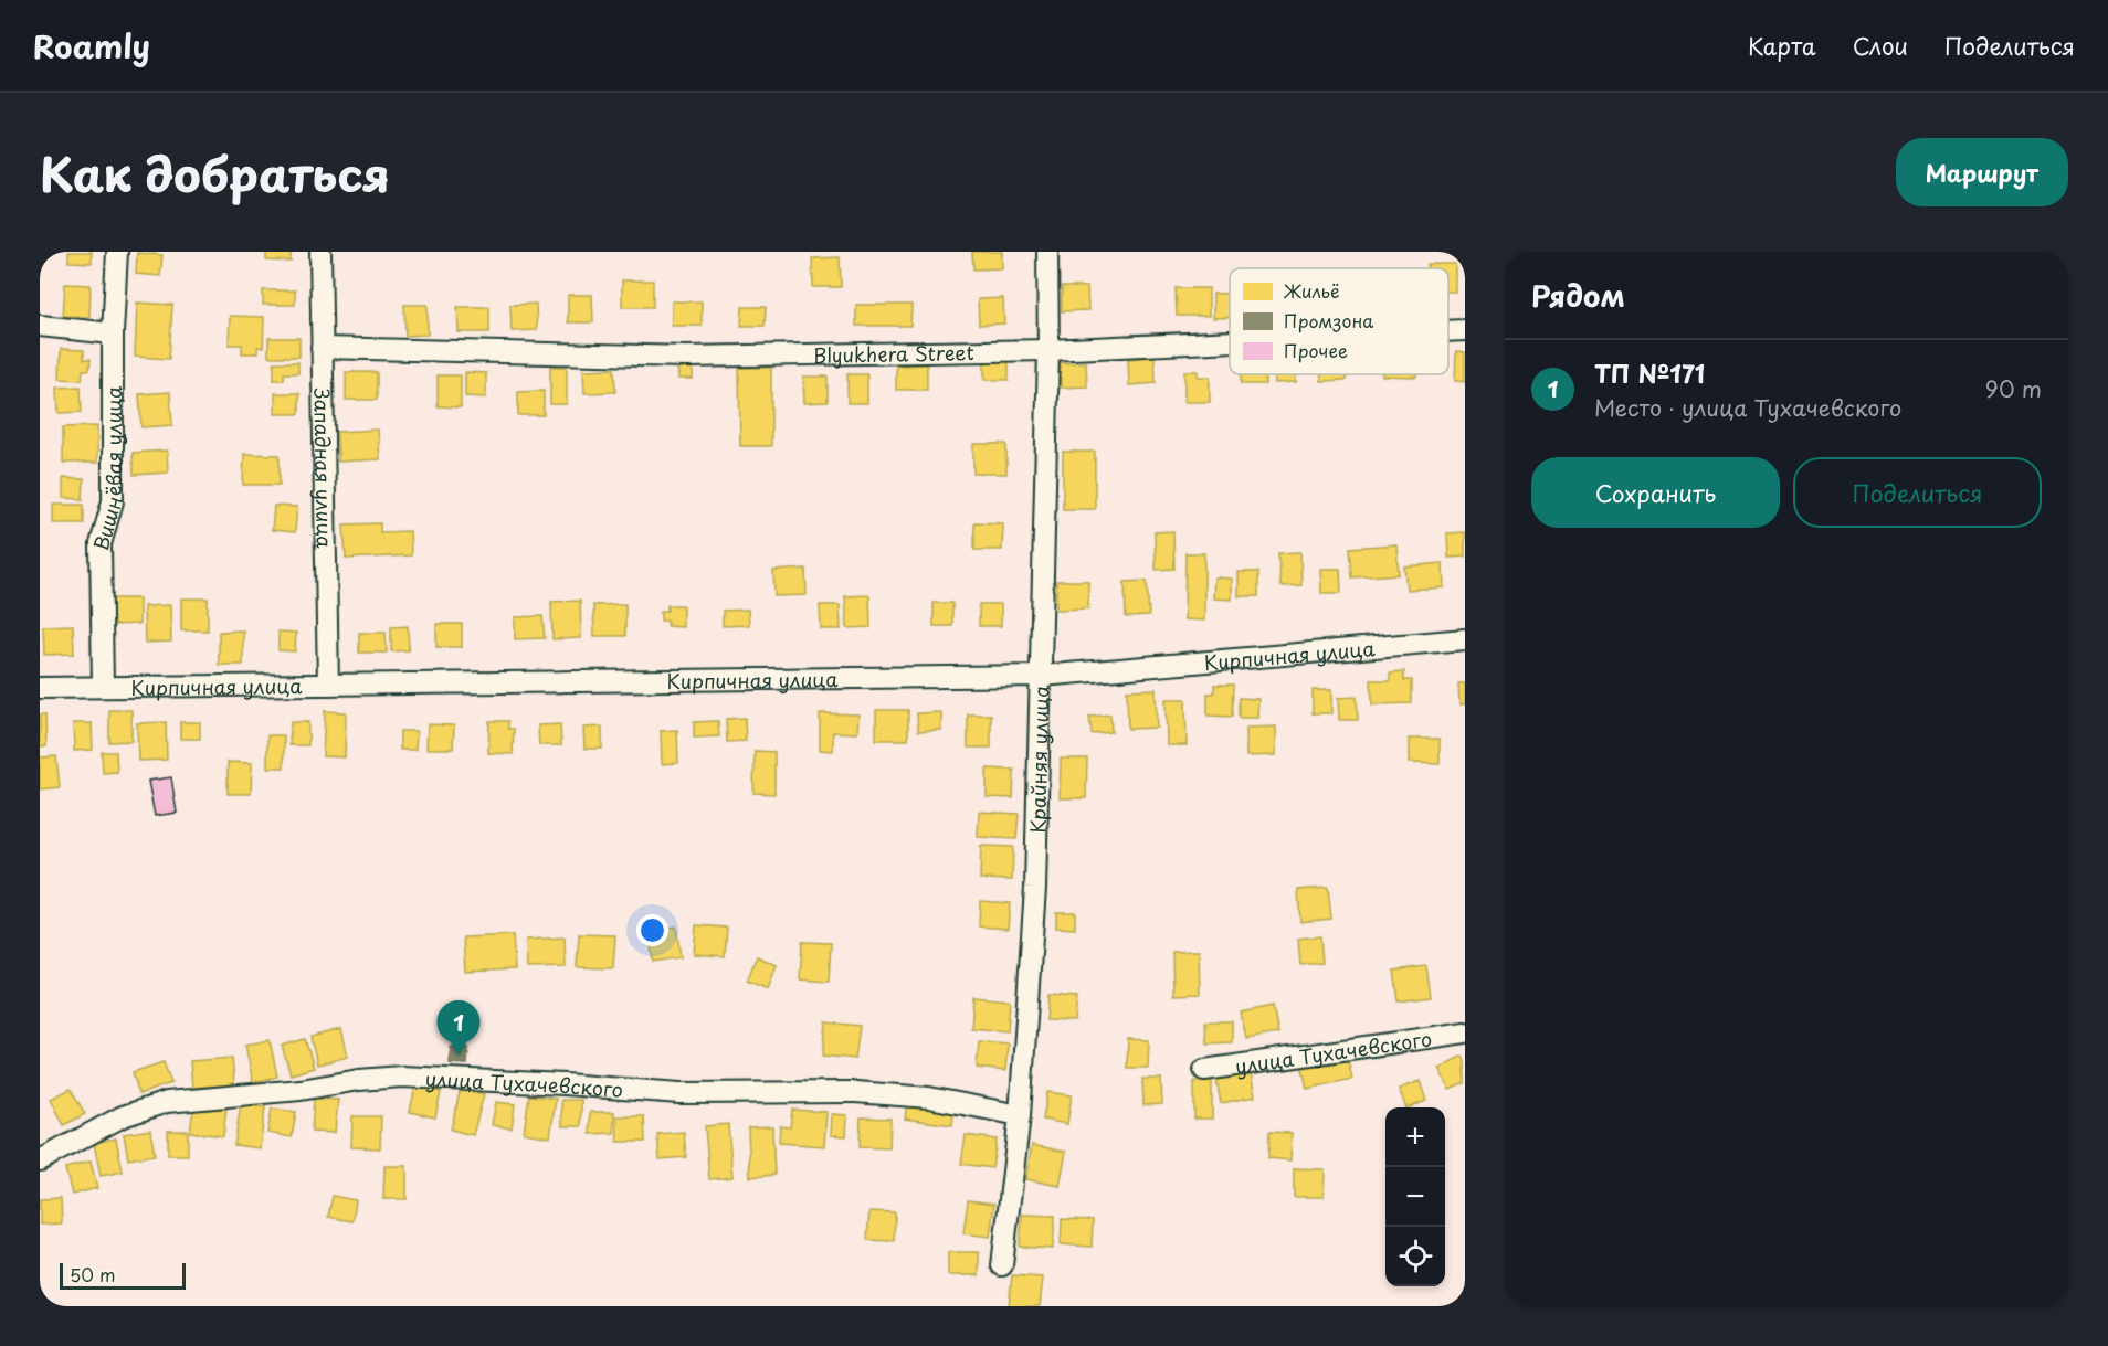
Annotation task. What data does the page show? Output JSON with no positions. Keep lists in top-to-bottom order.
{
  "streets": {
    "street": [
      "Blyukhera Street",
      "Вишнёвая улица",
      "Западная улица",
      "Кирпичная улица",
      "Крайняя улица",
      "улица Тухачевского"
    ]
  },
  "crossings": [
    ["Blyukhera Street", "Западная улица"],
    ["Blyukhera Street", "Крайняя улица"],
    ["Вишнёвая улица", "Кирпичная улица"],
    ["Западная улица", "Кирпичная улица"],
    ["Кирпичная улица", "Крайняя улица"],
    ["Крайняя улица", "улица Тухачевского"]
  ],
  "legend": ["Жильё", "Промзона", "Прочее"],
  "scale_bar": "50 m",
  "page": {
    "header": "Roamly",
    "nav": ["Карта", "Слои", "Поделиться"],
    "title": "Как добраться",
    "buttons": [
      "Маршрут",
      ["Сохранить", "Поделиться"]
    ],
    "heading": "Рядом",
    "list": [
      {
        "mark": "1",
        "name": "ТП №171",
        "note": "Место · улица Тухачевского",
        "value": "90 m"
      }
    ],
    "pins": "1",
    "map_buttons": ["+", "−"],
    "scale": "50 m"
  }
}
